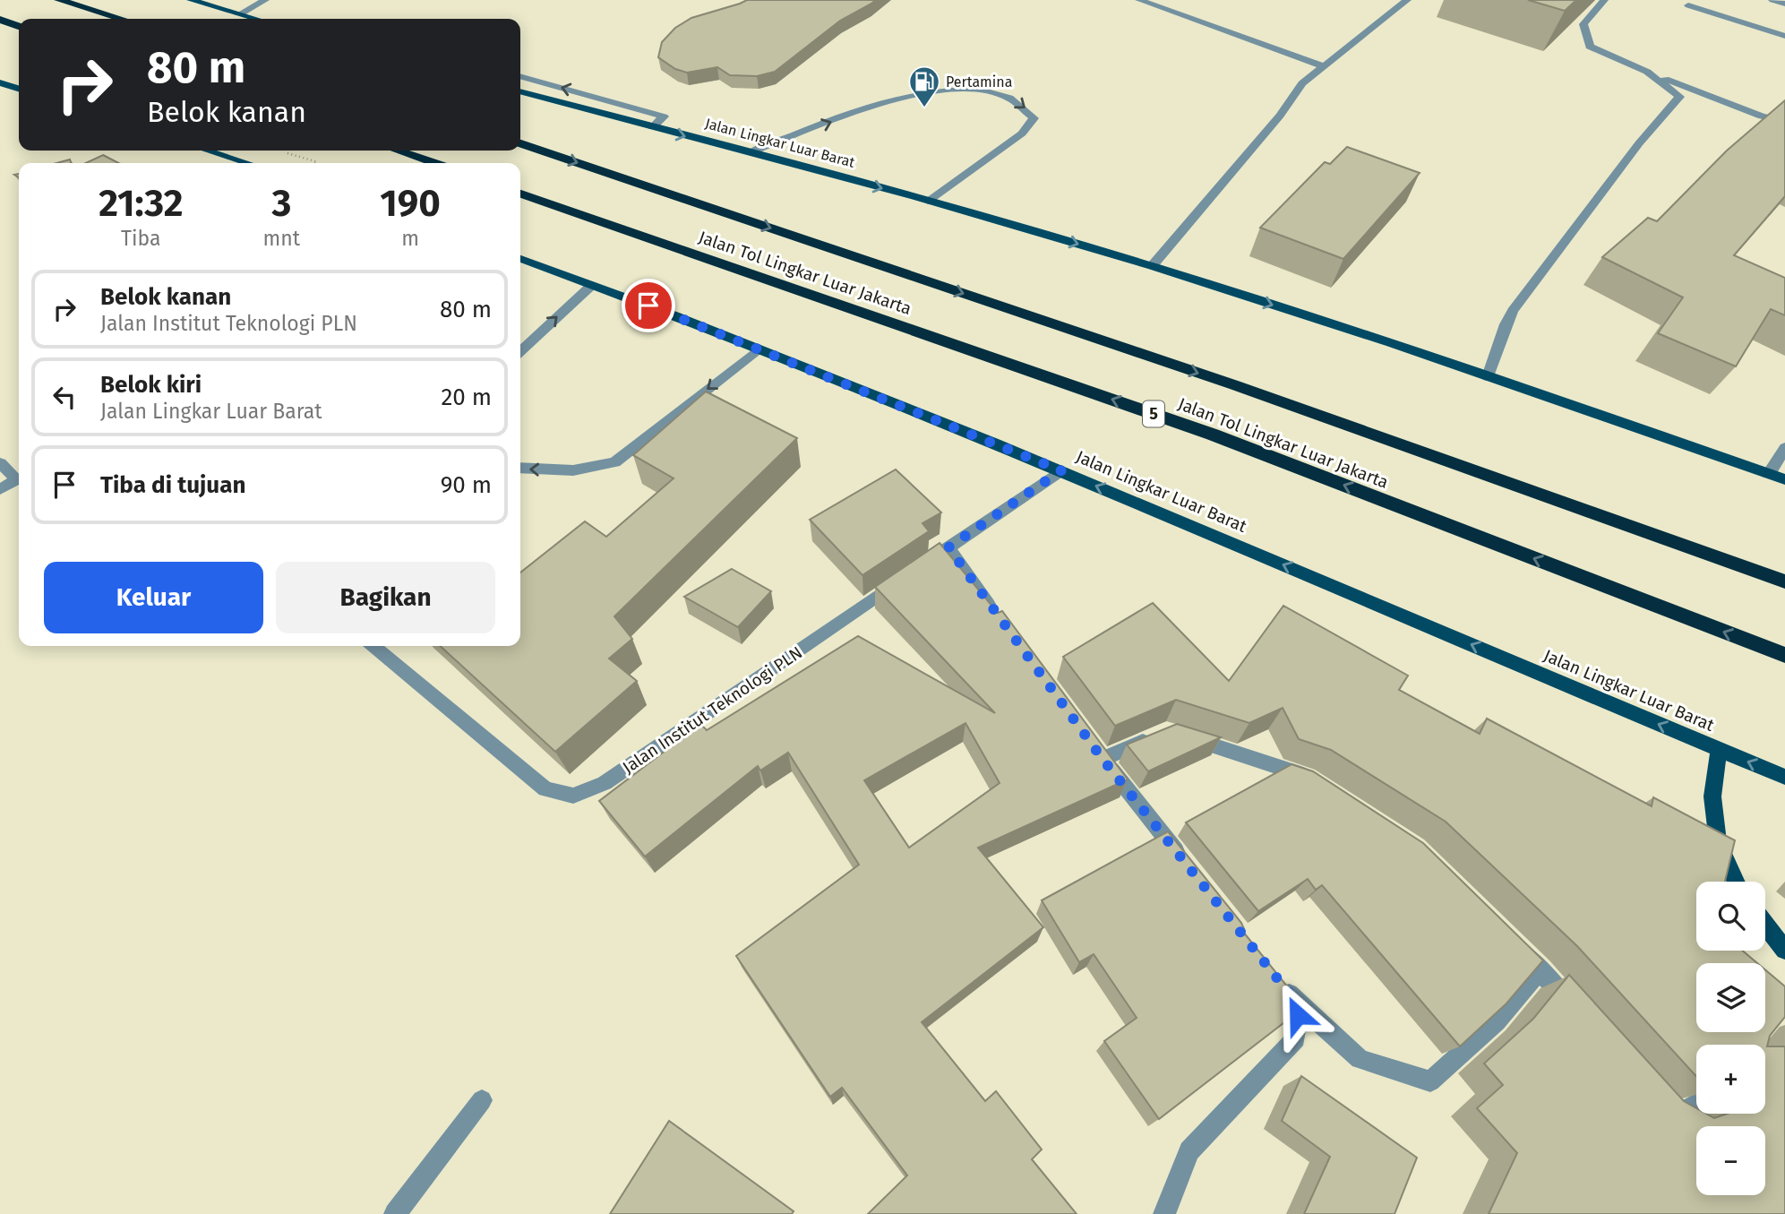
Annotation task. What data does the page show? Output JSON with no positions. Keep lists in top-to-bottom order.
{
  "streets": {
    "highway": ["Jalan Tol Lingkar Luar Jakarta", "5"],
    "main road": ["Jalan Lingkar Luar Barat"],
    "street": ["Jalan Institut Teknologi PLN"]
  },
  "crossings": [
    ["Jalan Lingkar Luar Barat", "Jalan Institut Teknologi PLN"]
  ],
  "places": {
    "fuel station": ["Pertamina"]
  },
  "page": {
    "turn": ["80 m", "Belok kanan"],
    "eta": [
      "21:32",
      "Tiba",
      "3",
      "mnt",
      "190",
      "m"
    ],
    "list": [
      {
        "name": "Belok kanan",
        "note": "Jalan Institut Teknologi PLN",
        "value": "80 m"
      },
      {
        "name": "Belok kiri",
        "note": "Jalan Lingkar Luar Barat",
        "value": "20 m"
      },
      {
        "name": "Tiba di tujuan",
        "value": "90 m"
      }
    ],
    "buttons": ["Keluar", "Bagikan"],
    "map_buttons": ["+", "−"]
  }
}
